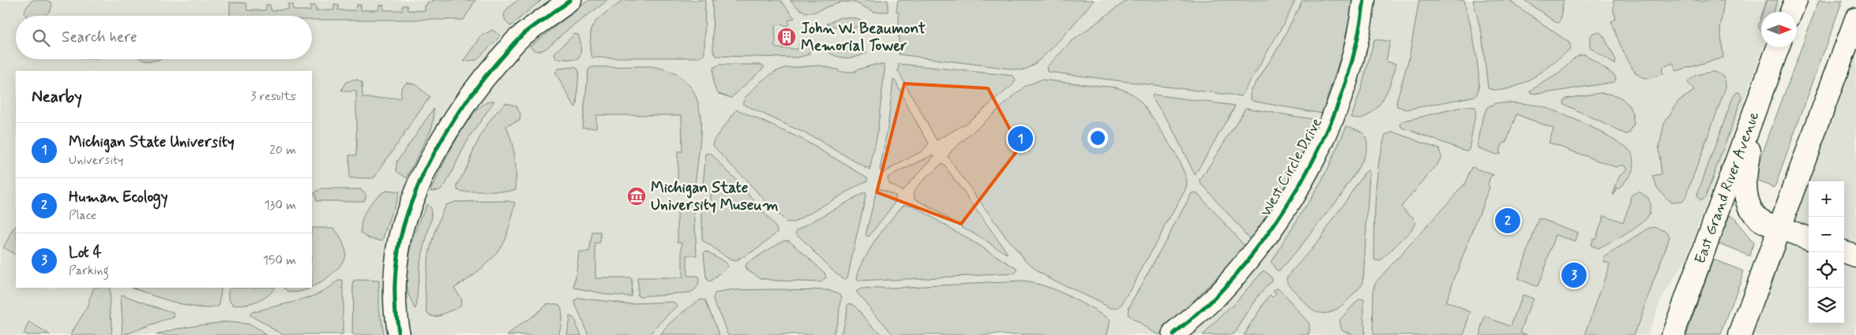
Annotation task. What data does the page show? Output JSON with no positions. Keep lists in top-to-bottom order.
{
  "streets": {
    "street": ["West Circle Drive", "East Grand River Avenue"]
  },
  "places": {
    "building": ["John W. Beaumont Memorial Tower"],
    "museum": ["Michigan State University Museum"]
  },
  "north": "right",
  "page": {
    "search": "Search here",
    "heading": ["Nearby", "3 results"],
    "list": [
      {
        "mark": "1",
        "name": "Michigan State University",
        "note": "University",
        "value": "20 m"
      },
      {
        "mark": "2",
        "name": "Human Ecology",
        "note": "Place",
        "value": "130 m"
      },
      {
        "mark": "3",
        "name": "Lot 4",
        "note": "Parking",
        "value": "150 m"
      }
    ],
    "pins": ["1", "2", "3"],
    "map_buttons": ["+", "−"]
  }
}
